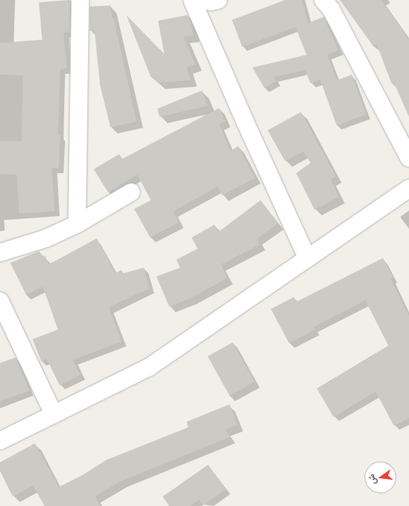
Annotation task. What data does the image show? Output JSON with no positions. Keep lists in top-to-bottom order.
{
  "north": "left"
}
